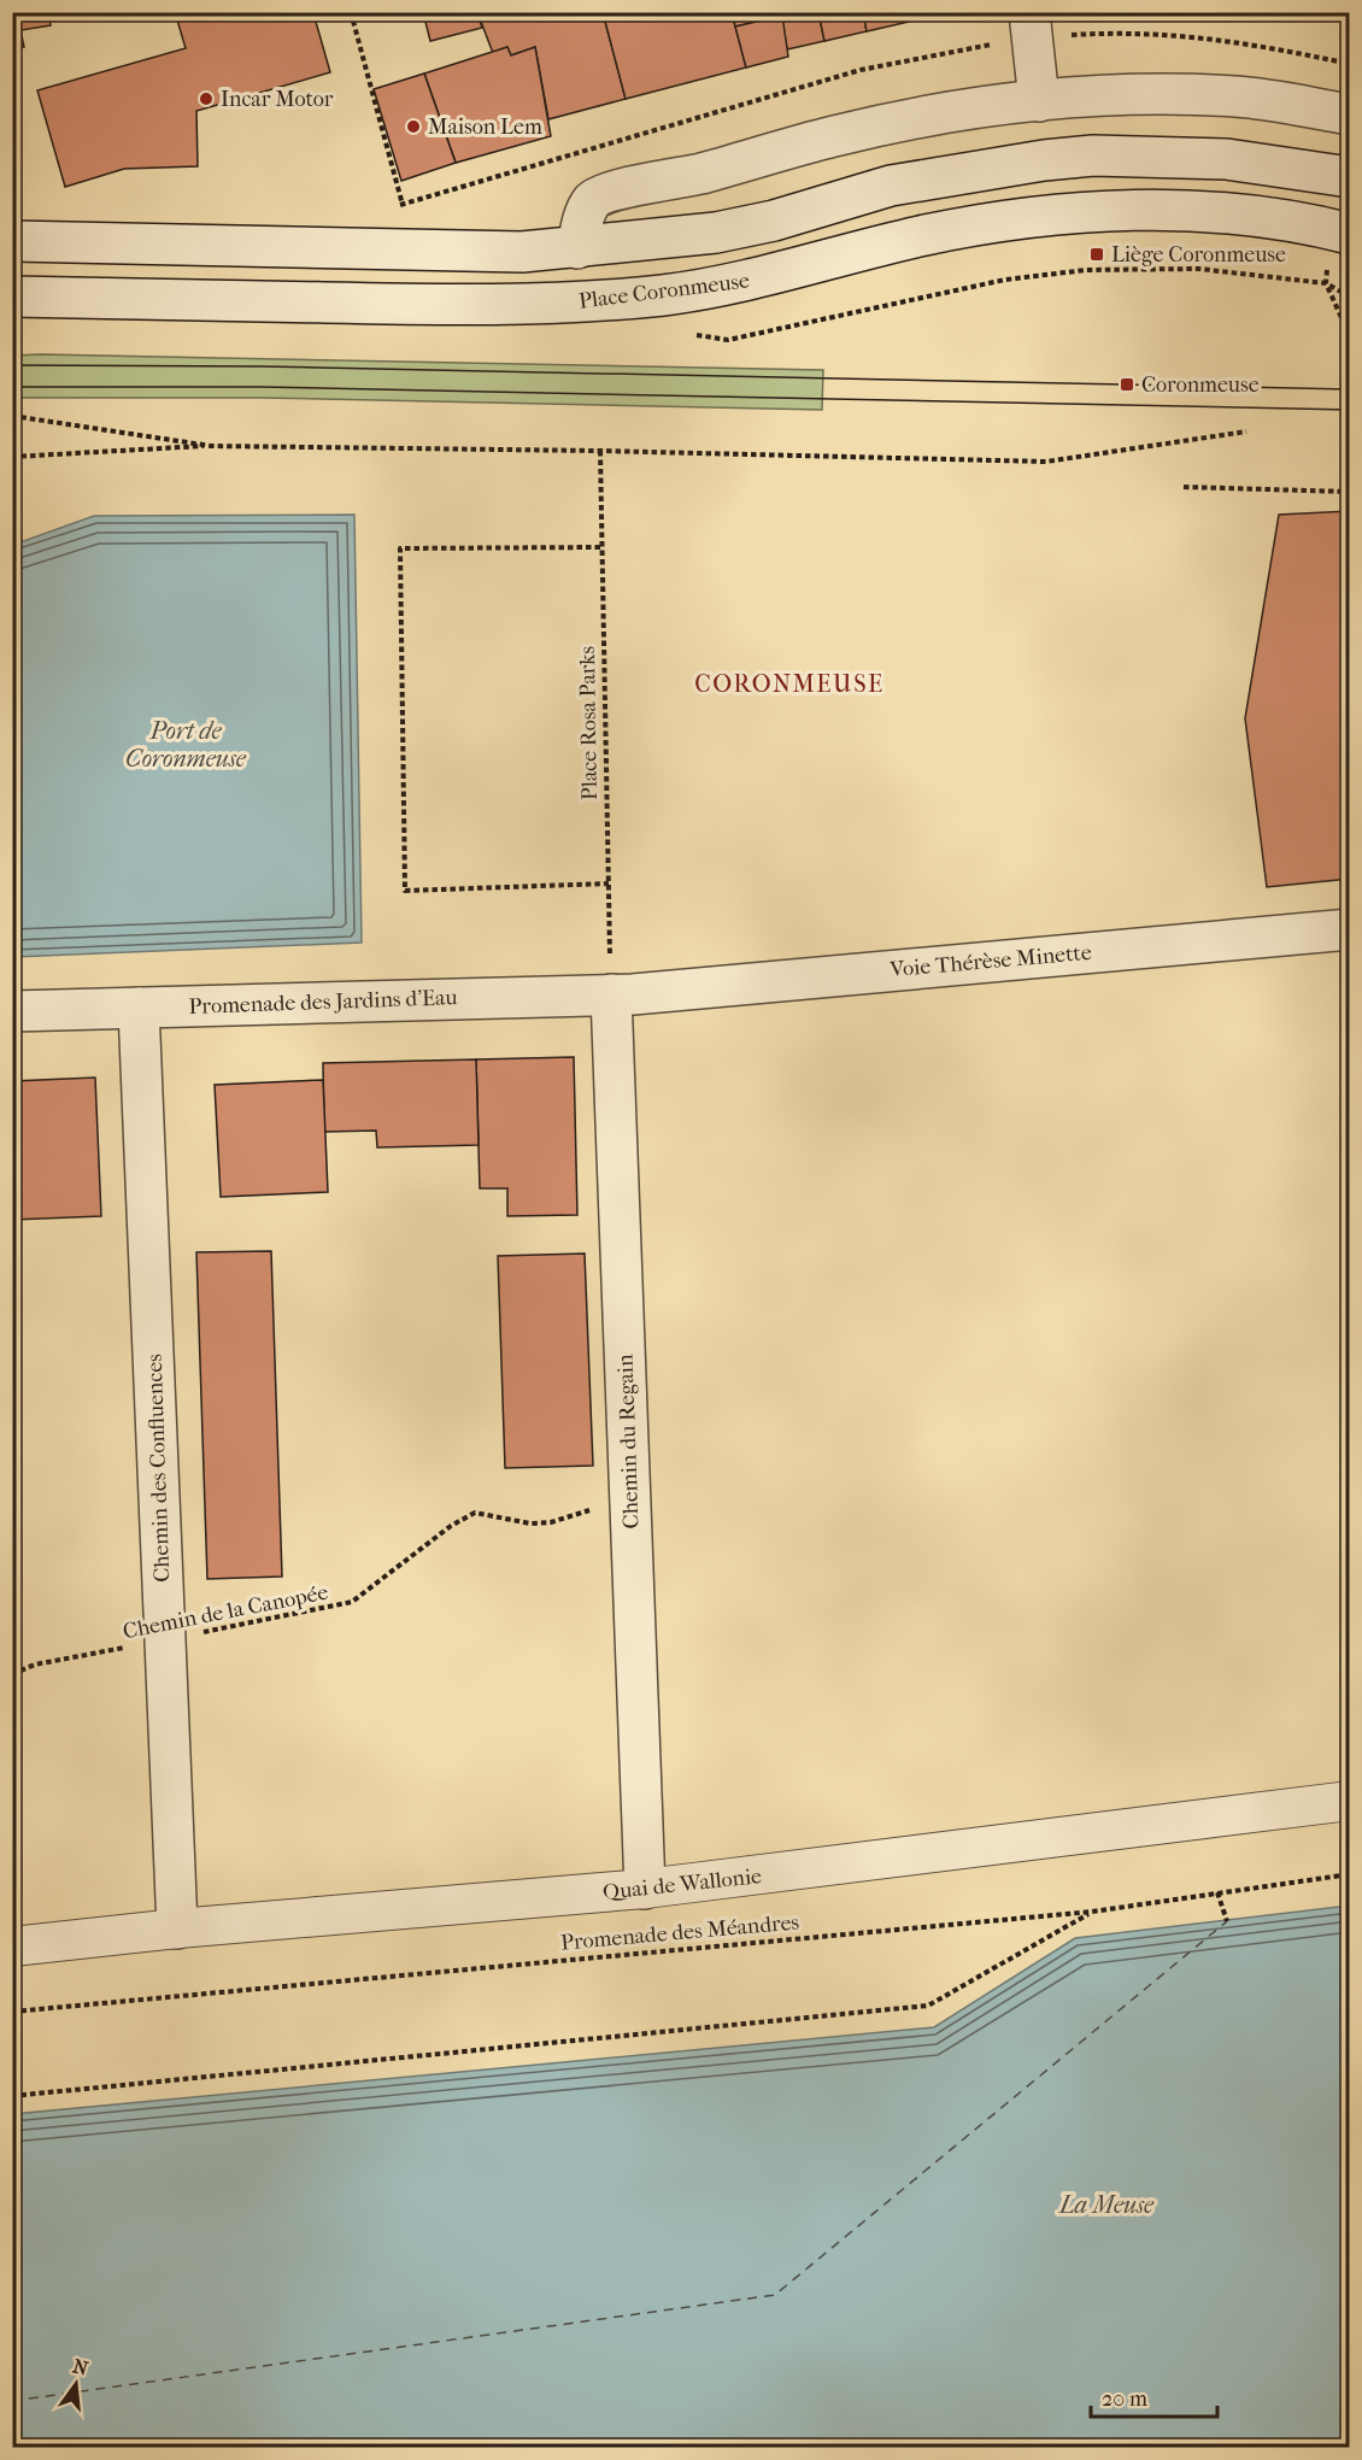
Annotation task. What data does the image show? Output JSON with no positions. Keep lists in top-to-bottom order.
{
  "streets": {
    "street": [
      "Place Coronmeuse",
      "Voie Thérèse Minette",
      "Promenade des Jardins d'Eau",
      "Chemin du Regain",
      "Chemin des Confluences",
      "Quai de Wallonie"
    ],
    "path": ["Place Rosa Parks", "Chemin de la Canopée", "Promenade des Méandres"]
  },
  "crossings": [
    ["Place Rosa Parks", "Voie Thérèse Minette"],
    ["Place Rosa Parks", "Promenade des Jardins d'Eau"],
    ["Place Rosa Parks", "Chemin du Regain"],
    ["Voie Thérèse Minette", "Promenade des Jardins d'Eau"],
    ["Voie Thérèse Minette", "Chemin du Regain"],
    ["Promenade des Jardins d'Eau", "Chemin du Regain"],
    ["Promenade des Jardins d'Eau", "Chemin des Confluences"],
    ["Chemin du Regain", "Chemin de la Canopée"],
    ["Chemin du Regain", "Quai de Wallonie"],
    ["Chemin des Confluences", "Chemin de la Canopée"],
    ["Chemin des Confluences", "Quai de Wallonie"]
  ],
  "districts": ["CORONMEUSE"],
  "water": ["Port de Coronmeuse", "La Meuse"],
  "places": {
    "other": ["Incar Motor", "Maison Lem"],
    "transit": ["Liège Coronmeuse", "Coronmeuse"]
  },
  "scale_bar": "20 m",
  "north": "top"
}
